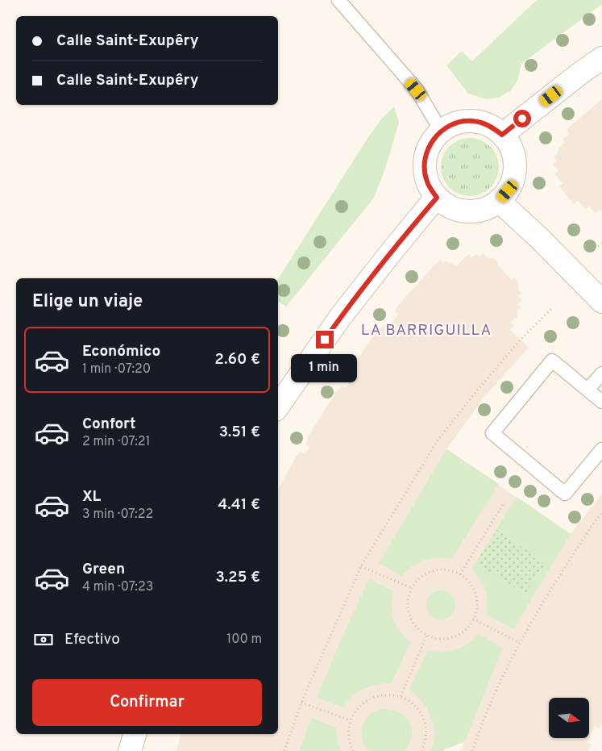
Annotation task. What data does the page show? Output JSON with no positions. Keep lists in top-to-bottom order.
{
  "districts": ["LA BARRIGUILLA"],
  "north": "right",
  "page": {
    "banner": ["Calle Saint-Exupêry", "Calle Saint-Exupêry"],
    "heading": "Elige un viaje",
    "list": [
      {
        "name": "Económico",
        "note": "1 min · 07:20",
        "value": "2.60 €"
      },
      {
        "name": "Confort",
        "note": "2 min · 07:21",
        "value": "3.51 €"
      },
      {
        "name": "XL",
        "note": "3 min · 07:22",
        "value": "4.41 €"
      },
      {
        "name": "Green",
        "note": "4 min · 07:23",
        "value": "3.25 €"
      }
    ],
    "bubble": "1 min",
    "pay": ["Efectivo", "100 m"],
    "buttons": "Confirmar"
  }
}
